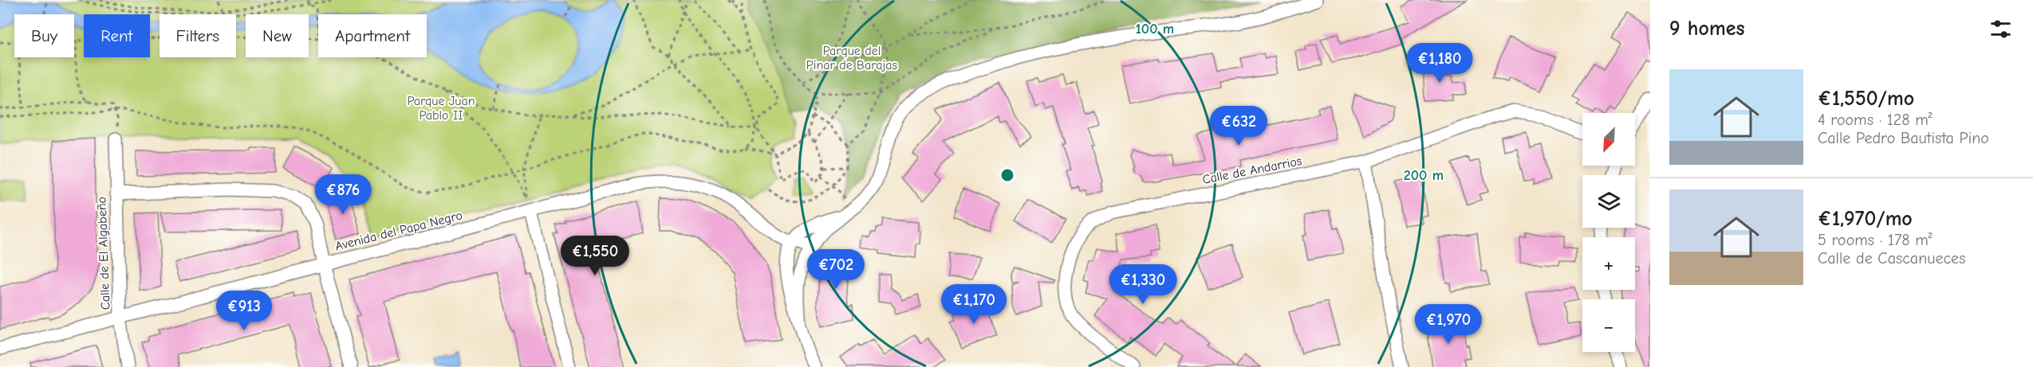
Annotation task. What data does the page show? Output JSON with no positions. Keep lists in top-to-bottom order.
{
  "streets": {
    "street": ["Calle de Andarrios", "Avenida del Papa Negro", "Calle de El Algabeño"]
  },
  "crossings": [
    ["Avenida del Papa Negro", "Calle de El Algabeño"]
  ],
  "parks": ["Parque del Pinar de Barajas", "Parque Juan Pablo II"],
  "north": "bottom left",
  "page": {
    "heading": "9 homes",
    "chip": [
      "Buy",
      "Rent",
      "Filters",
      "New",
      "Apartment"
    ],
    "price": [
      "€1,180",
      "€632",
      "€876",
      "€1,550",
      "€702",
      "€1,330",
      "€1,170",
      "€913",
      "€1,970"
    ],
    "list": [
      {
        "name": "€1,550/mo",
        "note": "4 rooms · 128 m² · Calle Pedro Bautista Pino"
      },
      {
        "name": "€1,970/mo",
        "note": "5 rooms · 178 m² · Calle de Cascanueces"
      }
    ],
    "map_buttons": ["+", "−"]
  },
  "rings": ["100 m", "200 m"]
}
